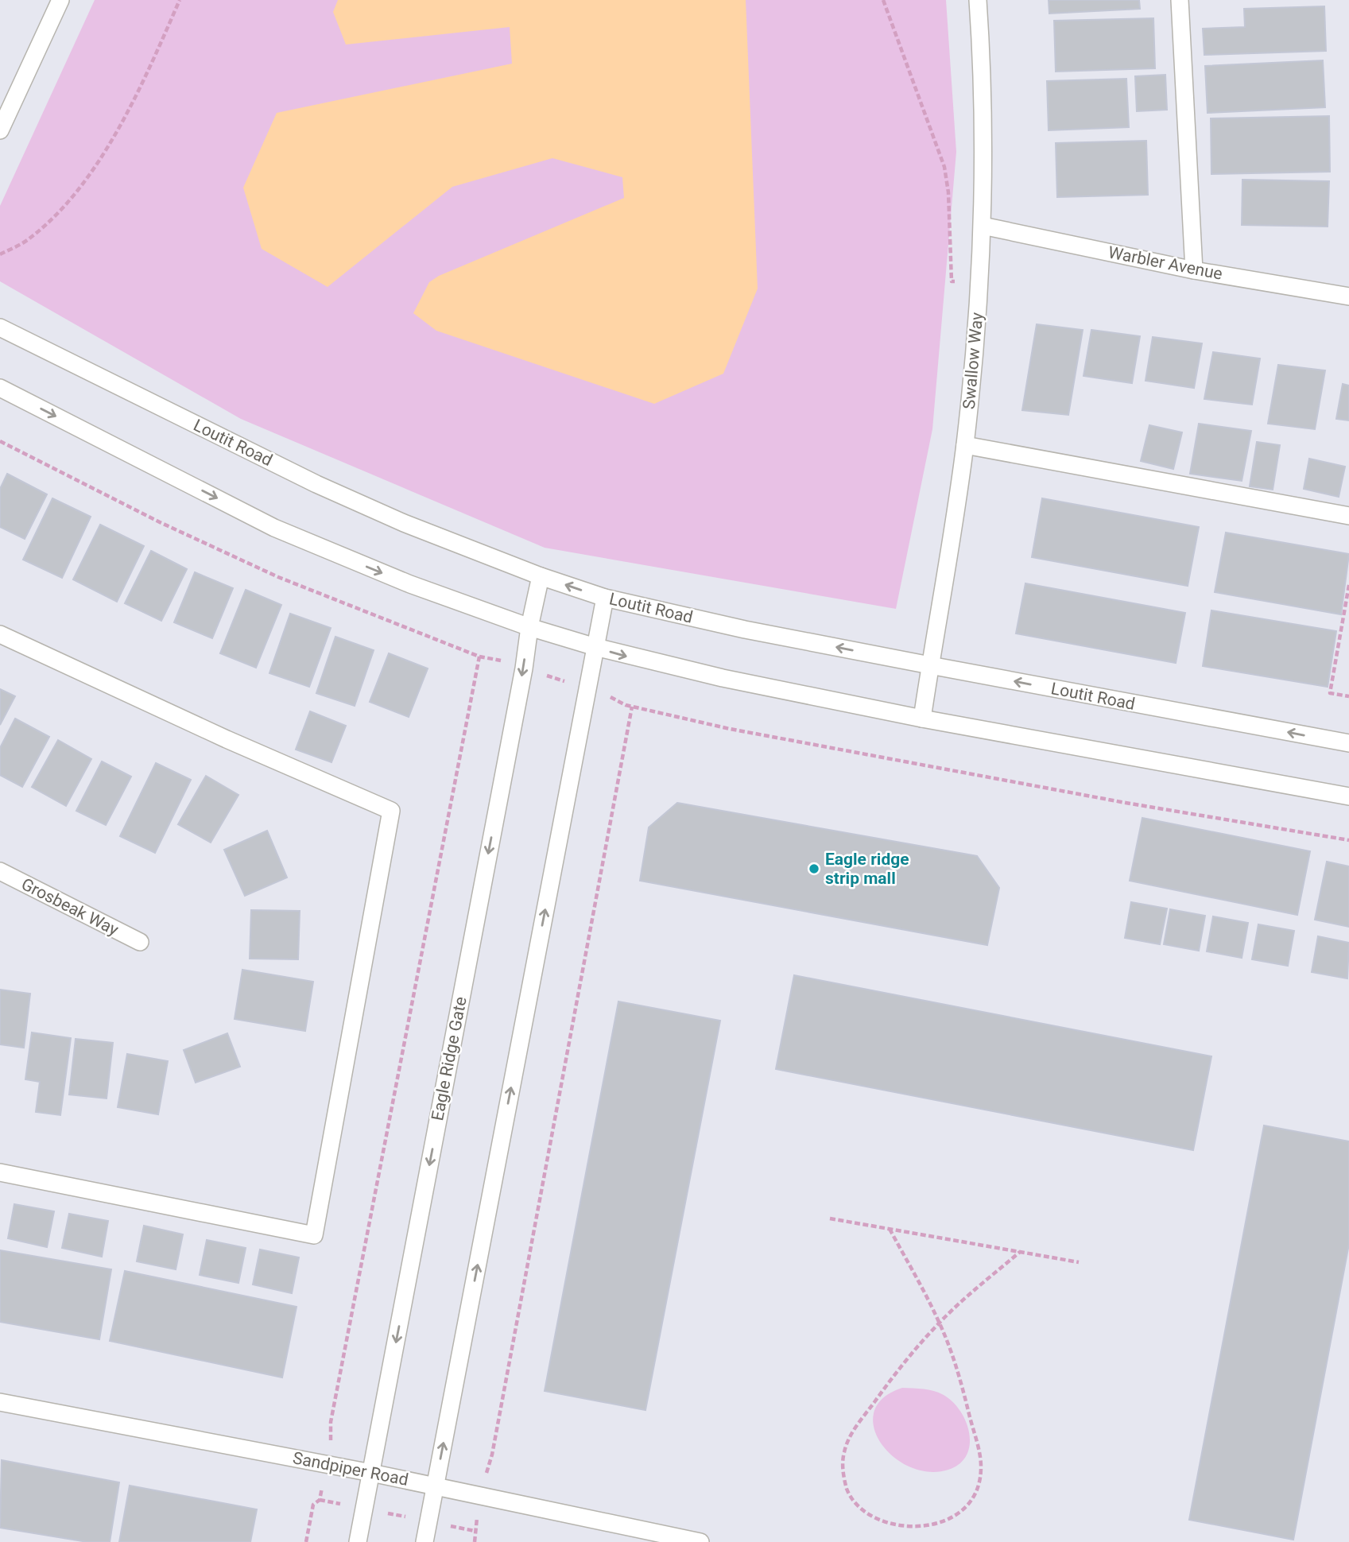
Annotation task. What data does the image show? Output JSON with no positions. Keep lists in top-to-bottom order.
{
  "streets": {
    "street": [
      "Warbler Avenue",
      "Swallow Way",
      "Loutit Road",
      "Grosbeak Way",
      "Eagle Ridge Gate",
      "Sandpiper Road"
    ]
  },
  "crossings": [
    ["Warbler Avenue", "Swallow Way"],
    ["Swallow Way", "Loutit Road"],
    ["Loutit Road", "Eagle Ridge Gate"],
    ["Eagle Ridge Gate", "Sandpiper Road"]
  ],
  "places": ["Eagle ridge strip mall"]
}
